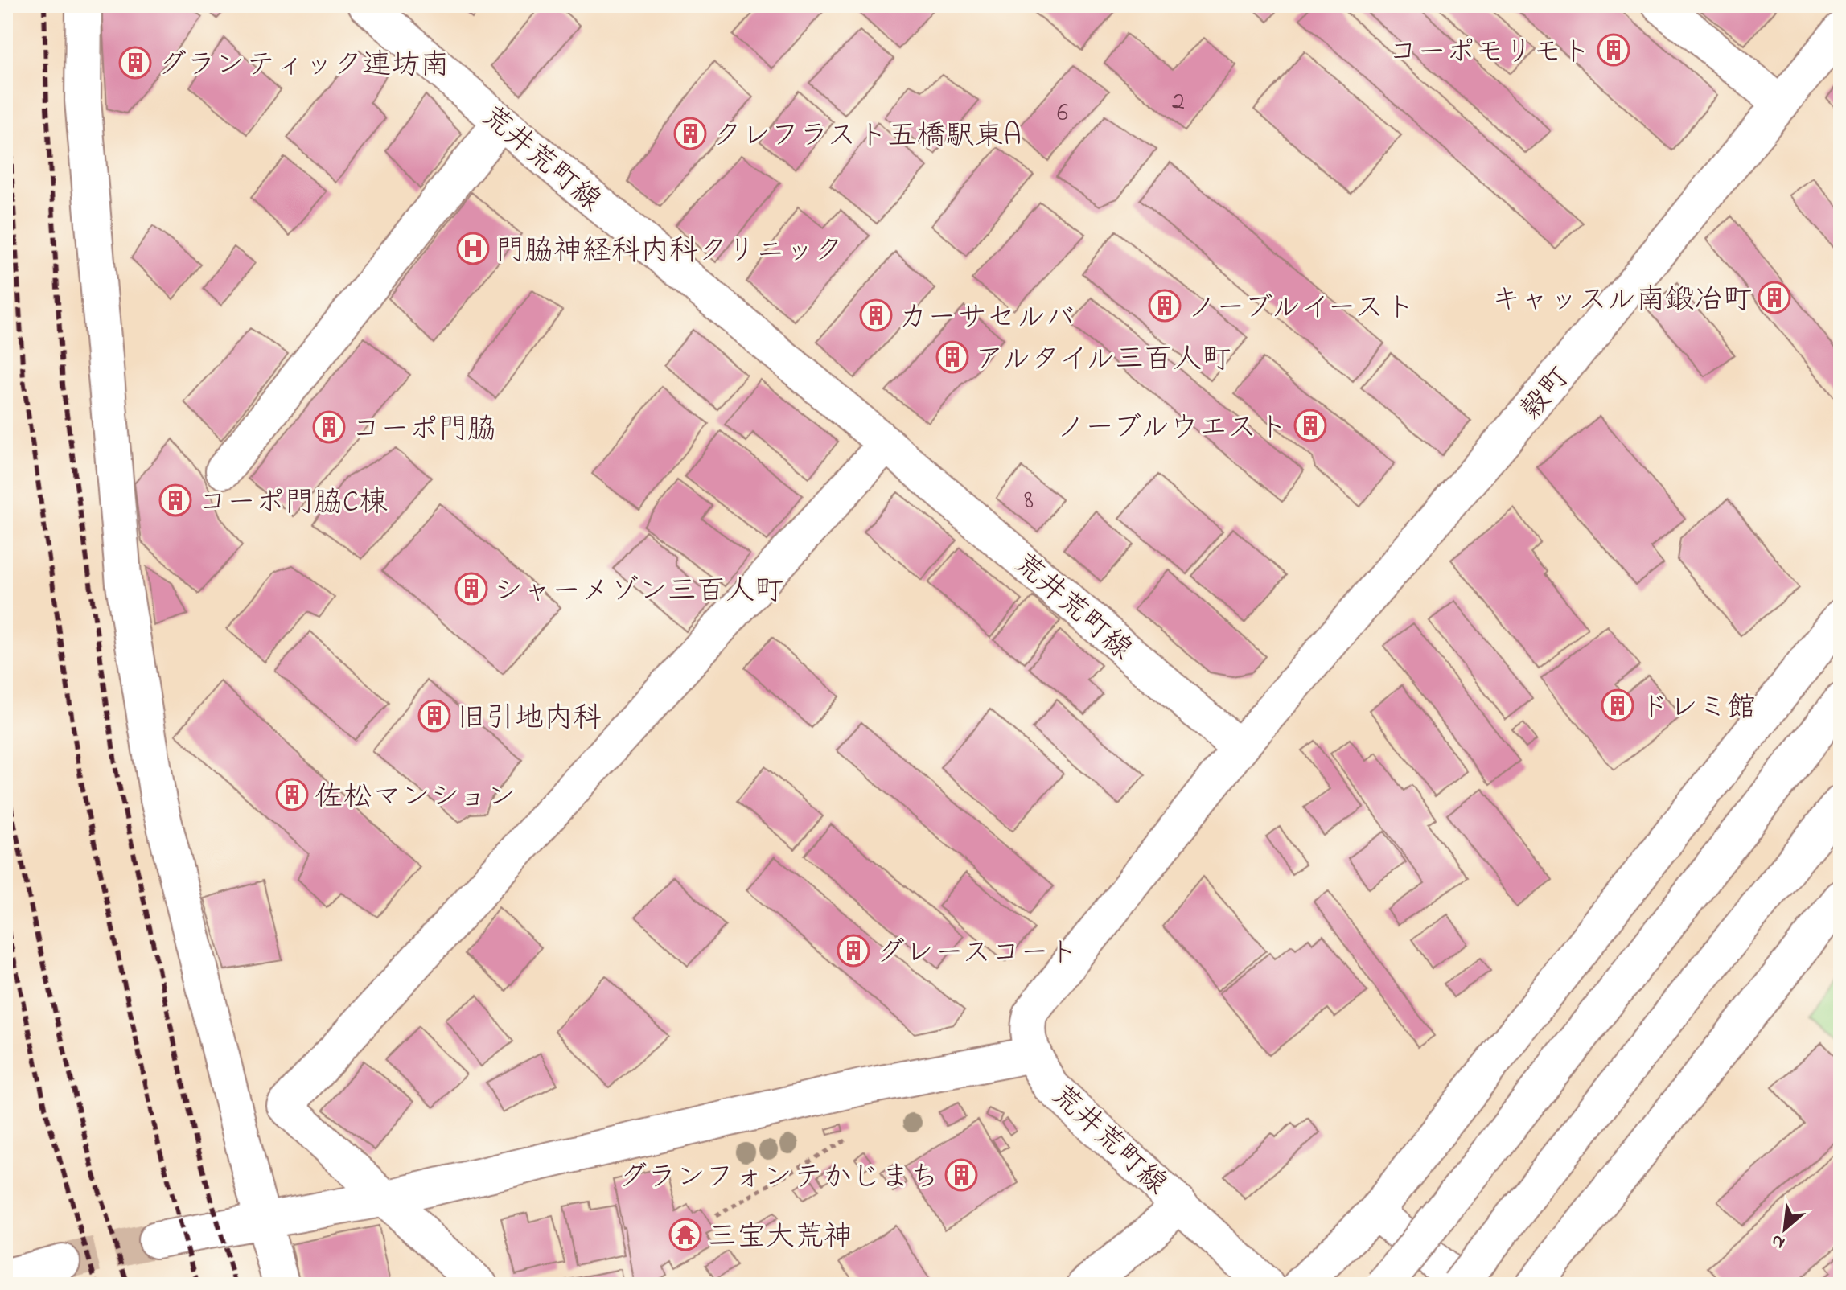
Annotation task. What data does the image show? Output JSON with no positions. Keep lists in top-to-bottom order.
{
  "streets": {
    "street": ["荒井荒町線", "穀町"]
  },
  "crossings": [
    ["荒井荒町線", "穀町"]
  ],
  "places": {
    "building": [
      "コーポモリモト",
      "グランティック連坊南",
      "クレフラスト五橋駅東A",
      "キャッスル南鍛冶町",
      "ノーブルイースト",
      "カーサセルバ",
      "アルタイル三百人町",
      "ノーブルウエスト",
      "コーポ門脇",
      "コーポ門脇C棟",
      "シャーメゾン三百人町",
      "ドレミ館",
      "旧引地内科",
      "佐松マンション",
      "グレースコート",
      "グランフォンテかじまち"
    ],
    "hospital": ["門脇神経科内科クリニック"],
    "temple": ["三宝大荒神"]
  },
  "house_numbers": ["2", "6", "8"],
  "north": "bottom left"
}
